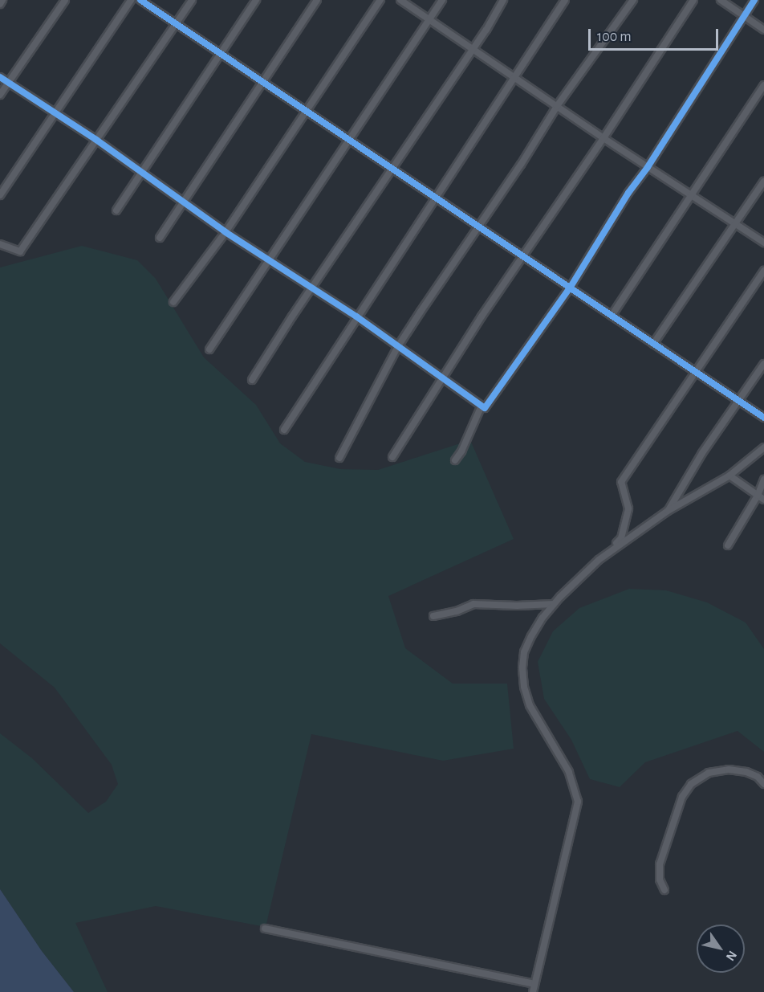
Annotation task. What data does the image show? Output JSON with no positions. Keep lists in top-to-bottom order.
{
  "scale_bar": "100 m",
  "north": "bottom right"
}
